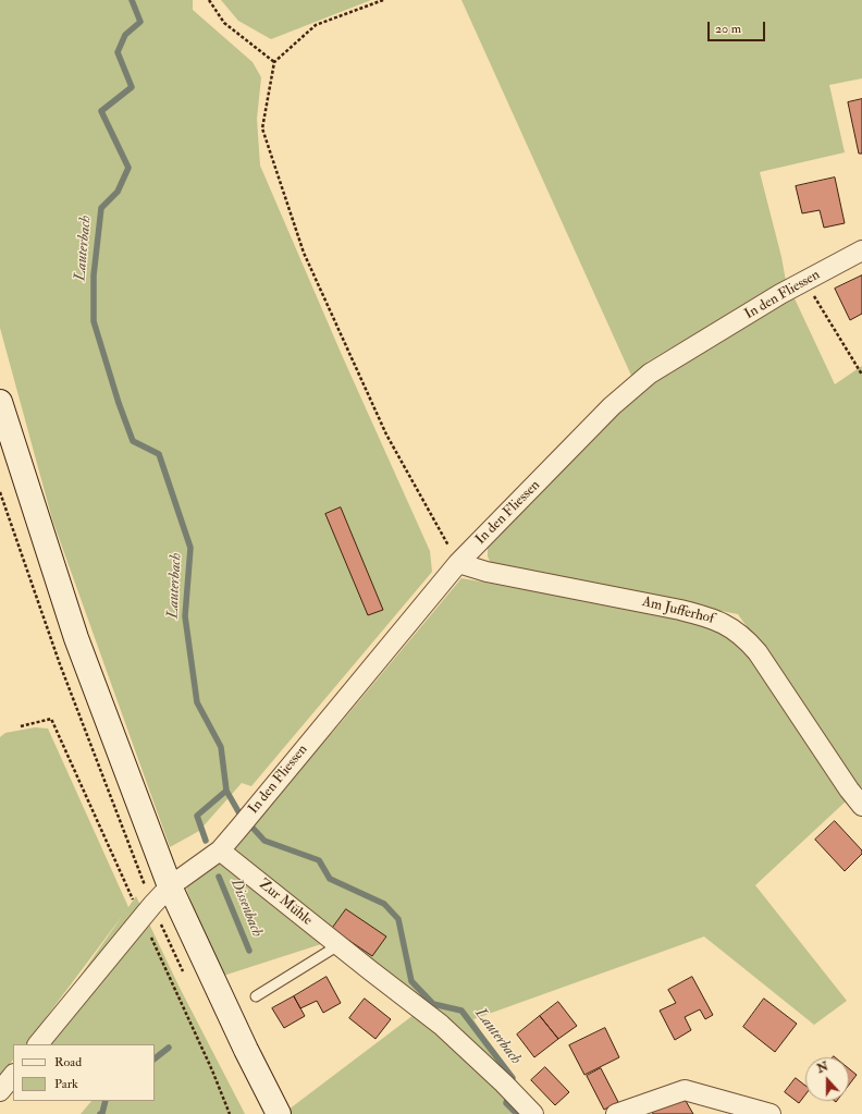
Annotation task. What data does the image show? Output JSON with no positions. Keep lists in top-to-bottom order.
{
  "streets": {
    "street": ["In den Fliessen", "Am Jufferhof", "Zur Mühle"]
  },
  "crossings": [
    ["In den Fliessen", "Am Jufferhof"],
    ["In den Fliessen", "Zur Mühle"]
  ],
  "water": ["Lauterbach", "Dissenbach"],
  "legend": ["Road", "Park"],
  "scale_bar": "20 m",
  "north": "top"
}
